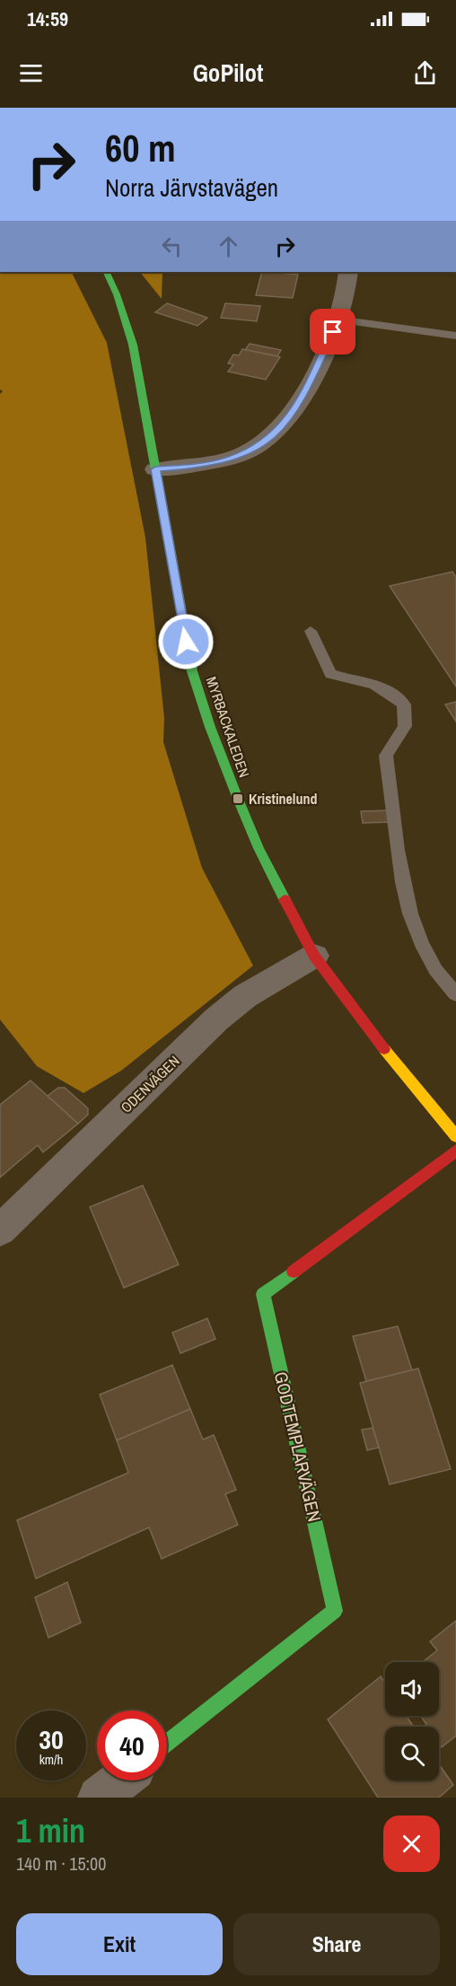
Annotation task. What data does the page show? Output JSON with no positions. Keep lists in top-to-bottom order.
{
  "streets": {
    "street": ["MYRBACKALEDEN", "ODENVÄGEN", "GODTEMPLARVÄGEN"]
  },
  "crossings": [
    ["MYRBACKALEDEN", "ODENVÄGEN"]
  ],
  "places": {
    "transit": ["Kristinelund"]
  },
  "page": {
    "status": "14:59",
    "header": "GoPilot",
    "turn": ["60 m", "Norra Järvstavägen"],
    "speed": "30 km/h",
    "limit": "40",
    "heading": ["1 min", "140 m · 15:00"],
    "buttons": ["Exit", "Share"]
  }
}
